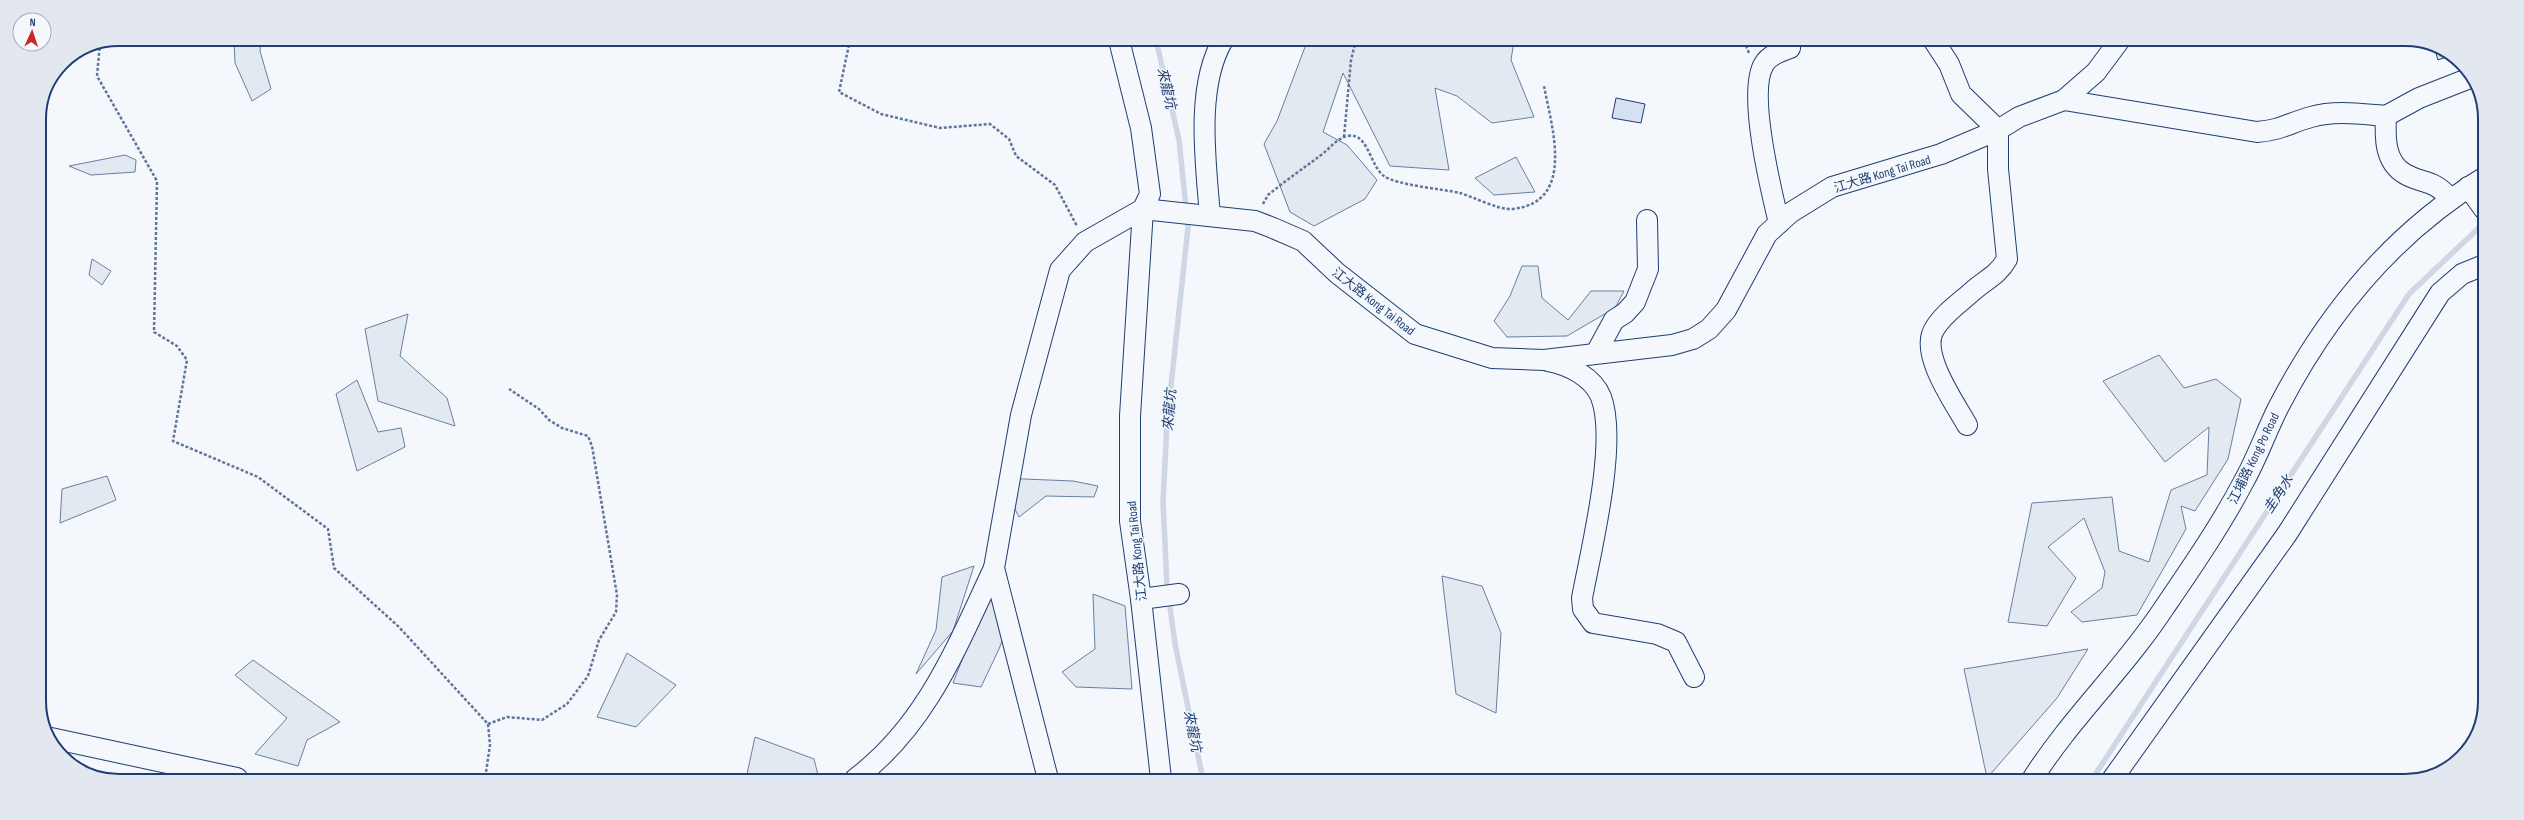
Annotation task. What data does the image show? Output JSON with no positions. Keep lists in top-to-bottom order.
{
  "streets": {
    "street": ["江大路 Kong Tai Road", "江埔路 Kong Po Road"]
  },
  "water": ["來龍坑", "圭角水"],
  "north": "top"
}
